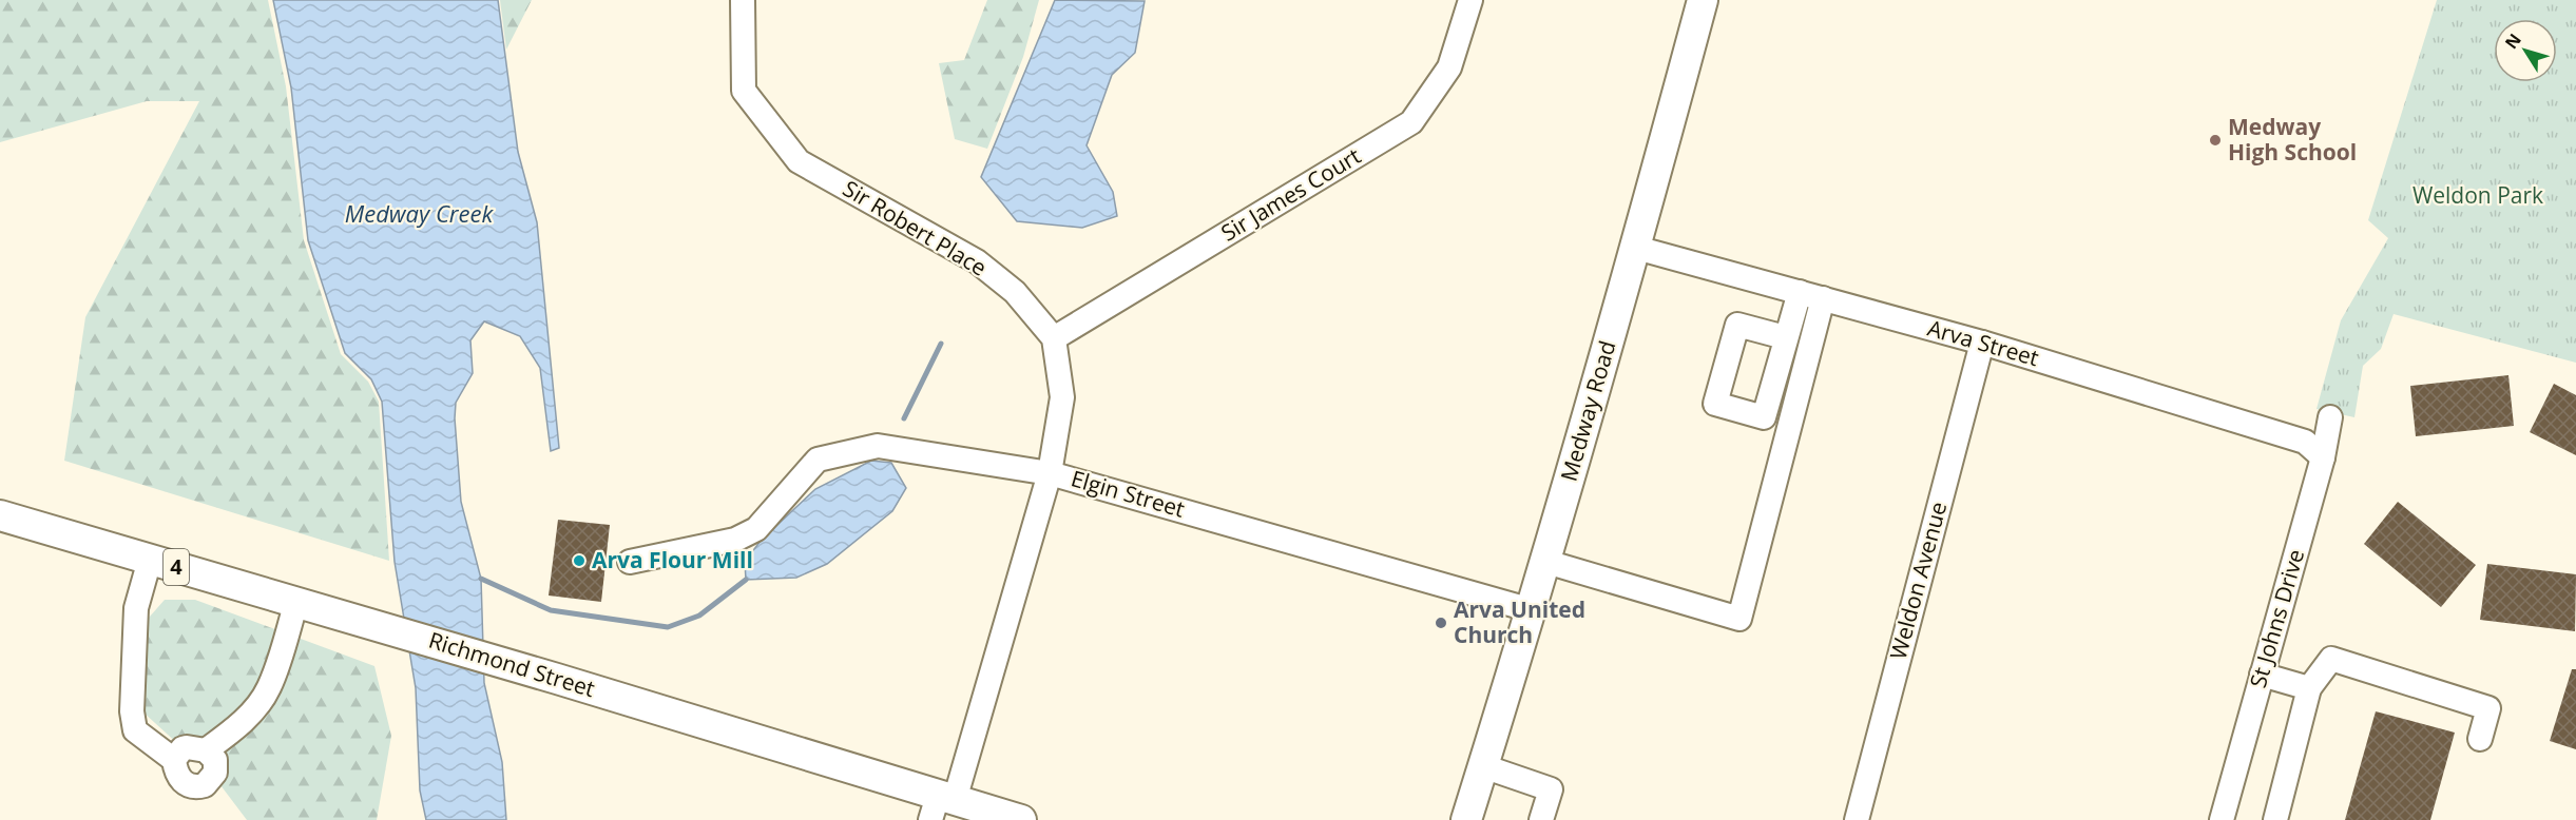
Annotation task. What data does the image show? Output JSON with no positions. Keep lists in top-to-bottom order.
{
  "streets": {
    "main road": ["Medway Road", "4", "Richmond Street"],
    "street": [
      "Sir James Court",
      "Sir Robert Place",
      "Arva Street",
      "Elgin Street",
      "Weldon Avenue",
      "St Johns Drive"
    ]
  },
  "crossings": [
    ["Sir James Court", "Sir Robert Place"],
    ["Arva Street", "Medway Road"],
    ["Arva Street", "Weldon Avenue"],
    ["Arva Street", "St Johns Drive"],
    ["Medway Road", "Elgin Street"],
    ["Elgin Street", "Richmond Street"]
  ],
  "water": ["Medway Creek"],
  "parks": ["Weldon Park"],
  "places": ["Medway High School", "Arva Flour Mill", "Arva United Church"],
  "north": "top left"
}
